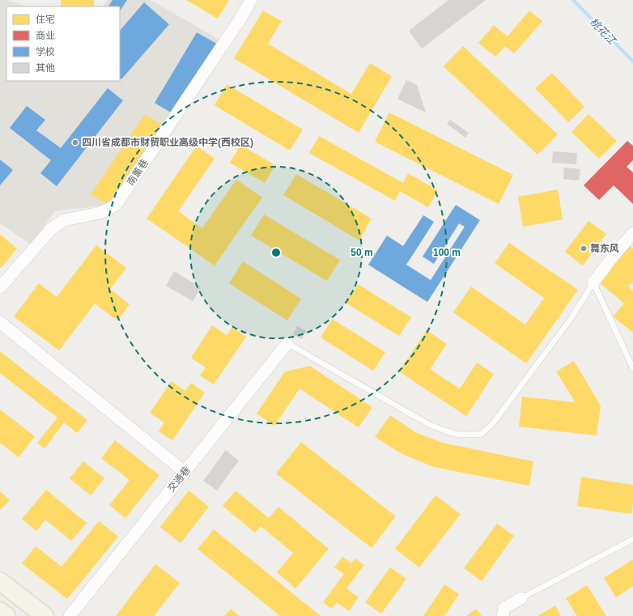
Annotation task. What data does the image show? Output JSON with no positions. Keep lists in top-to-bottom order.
{
  "streets": {
    "street": ["南薰巷", "交通巷"]
  },
  "water": ["桃花江"],
  "places": ["四川省成都市财贸职业高级中学(西校区)", "舞东风"],
  "legend": [
    "住宅",
    "商业",
    "学校",
    "其他"
  ],
  "rings": ["50 m", "100 m"]
}
